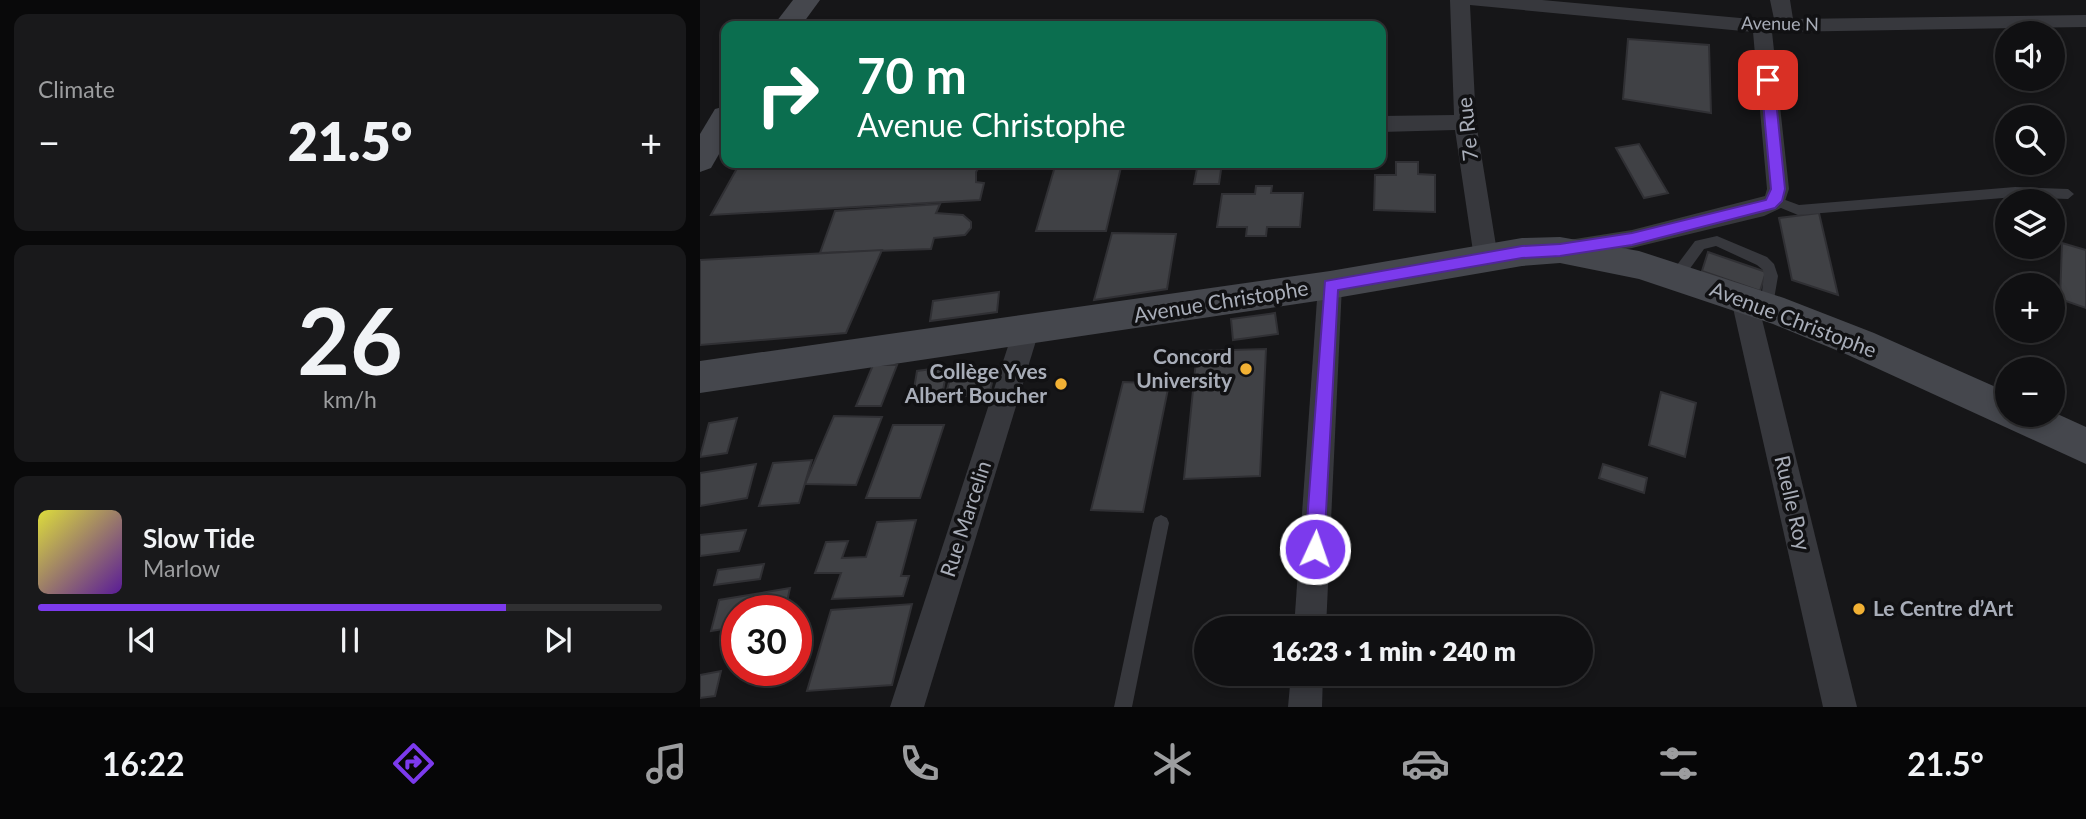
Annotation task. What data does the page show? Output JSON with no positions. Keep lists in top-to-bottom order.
{
  "streets": {
    "street": [
      "Avenue N",
      "7e Rue",
      "Avenue Christophe",
      "Ruelle Roy",
      "Rue Marcelin"
    ]
  },
  "crossings": [
    ["7e Rue", "Avenue Christophe"],
    ["Avenue Christophe", "Ruelle Roy"],
    ["Avenue Christophe", "Rue Marcelin"]
  ],
  "places": ["Concord University", "Collège Yves Albert Boucher", "Le Centre d’Art"],
  "page": {
    "tile": [
      "Climate",
      ["26", "km/h"]
    ],
    "map_buttons": ["+", "−"],
    "turn": ["70 m", "Avenue Christophe"],
    "heat": ["−", "21.5°", "+"],
    "song": ["Slow Tide", "Marlow"],
    "limit": "30",
    "trip": "16:23 · 1 min · 240 m",
    "tabs": ["16:22", "21.5°"]
  }
}
